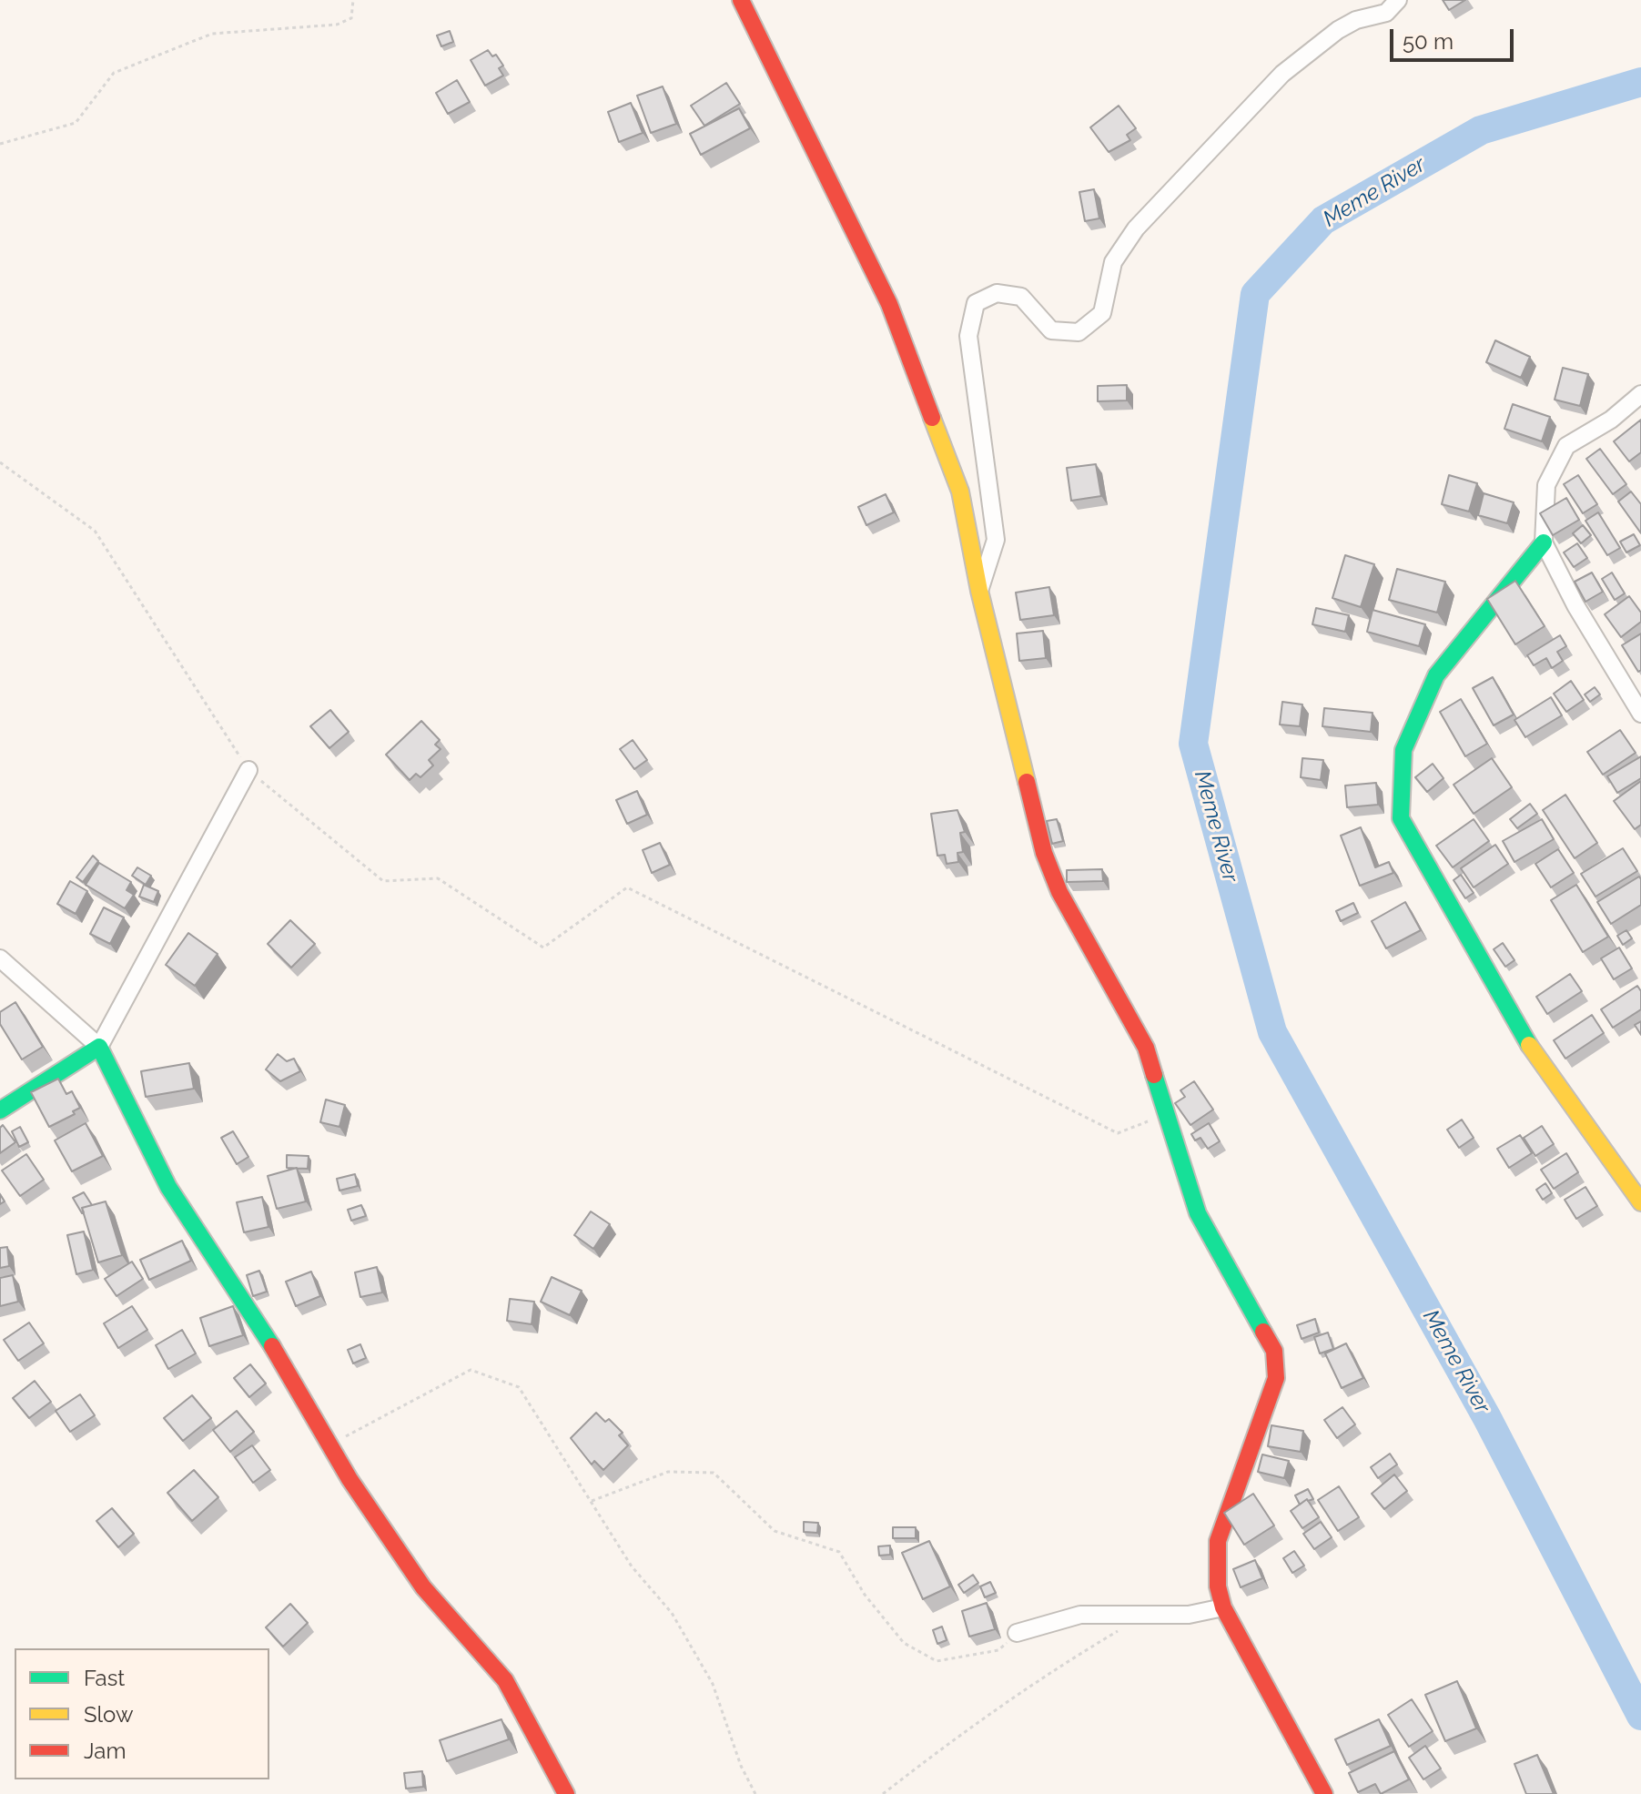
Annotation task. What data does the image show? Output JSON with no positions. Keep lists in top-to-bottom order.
{
  "water": ["Meme River"],
  "legend": ["Fast", "Slow", "Jam"],
  "scale_bar": "50 m"
}
